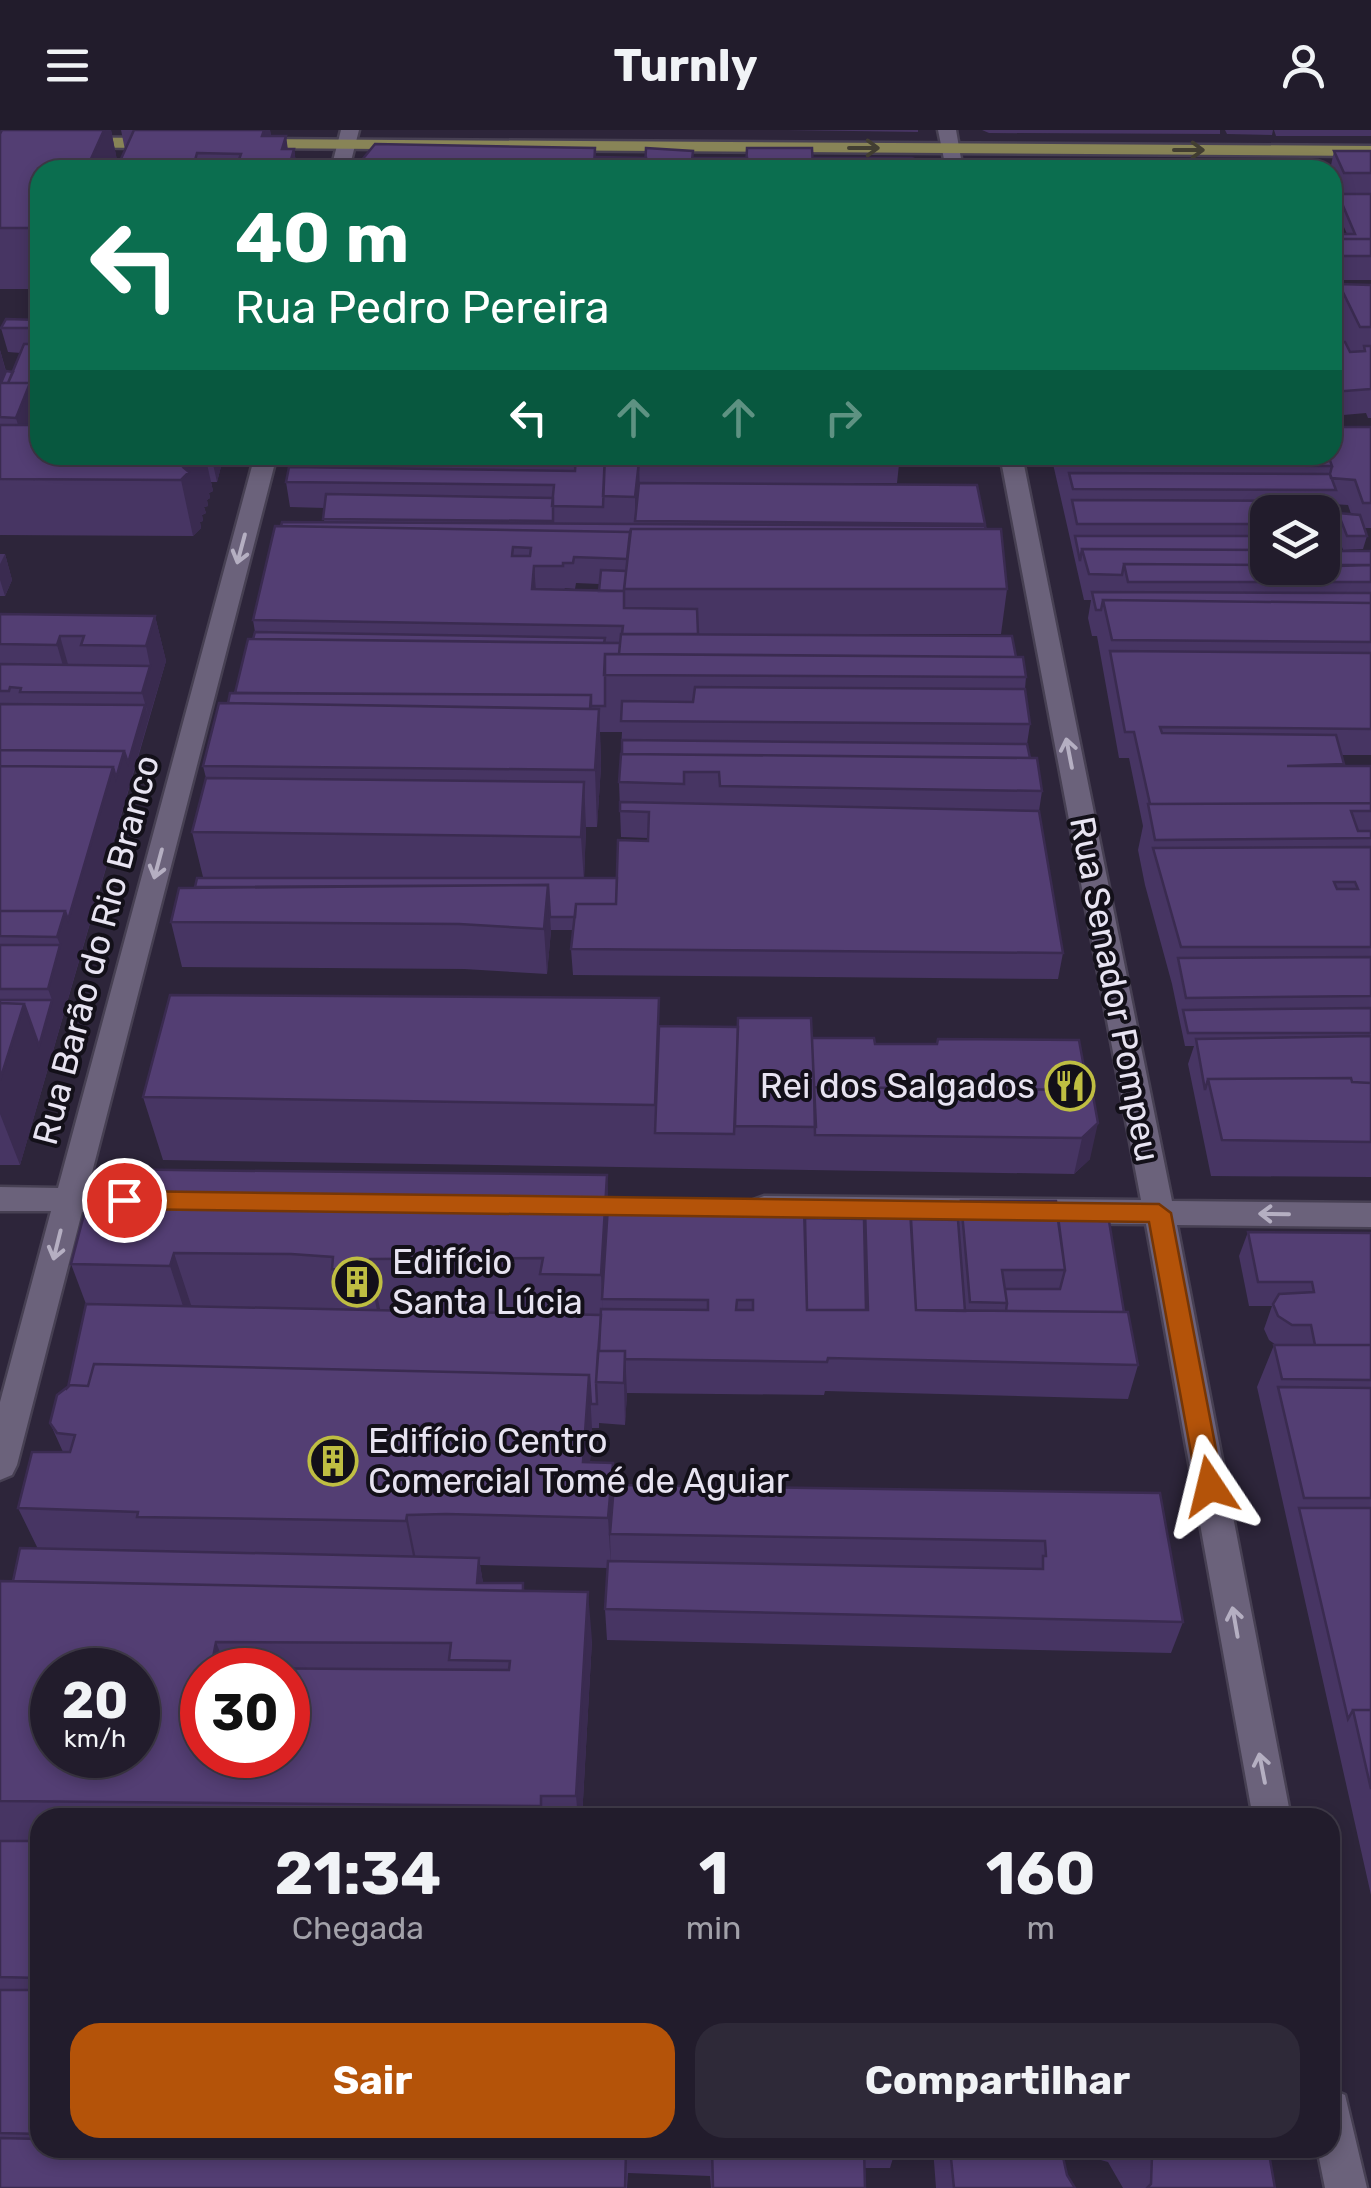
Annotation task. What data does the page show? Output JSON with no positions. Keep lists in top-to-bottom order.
{
  "streets": {
    "street": ["Rua Barão do Rio Branco", "Rua Senador Pompeu"]
  },
  "one_way": ["Rua Barão do Rio Branco", "Rua Senador Pompeu"],
  "places": {
    "restaurant": ["Rei dos Salgados"],
    "building": ["Edifício Santa Lúcia", "Edifício Centro Comercial Tomé de Aguiar"]
  },
  "page": {
    "header": "Turnly",
    "turn": ["40 m", "Rua Pedro Pereira"],
    "speed": "20 km/h",
    "limit": "30",
    "eta": [
      "21:34",
      "Chegada",
      "1",
      "min",
      "160",
      "m"
    ],
    "buttons": ["Sair", "Compartilhar"]
  }
}
